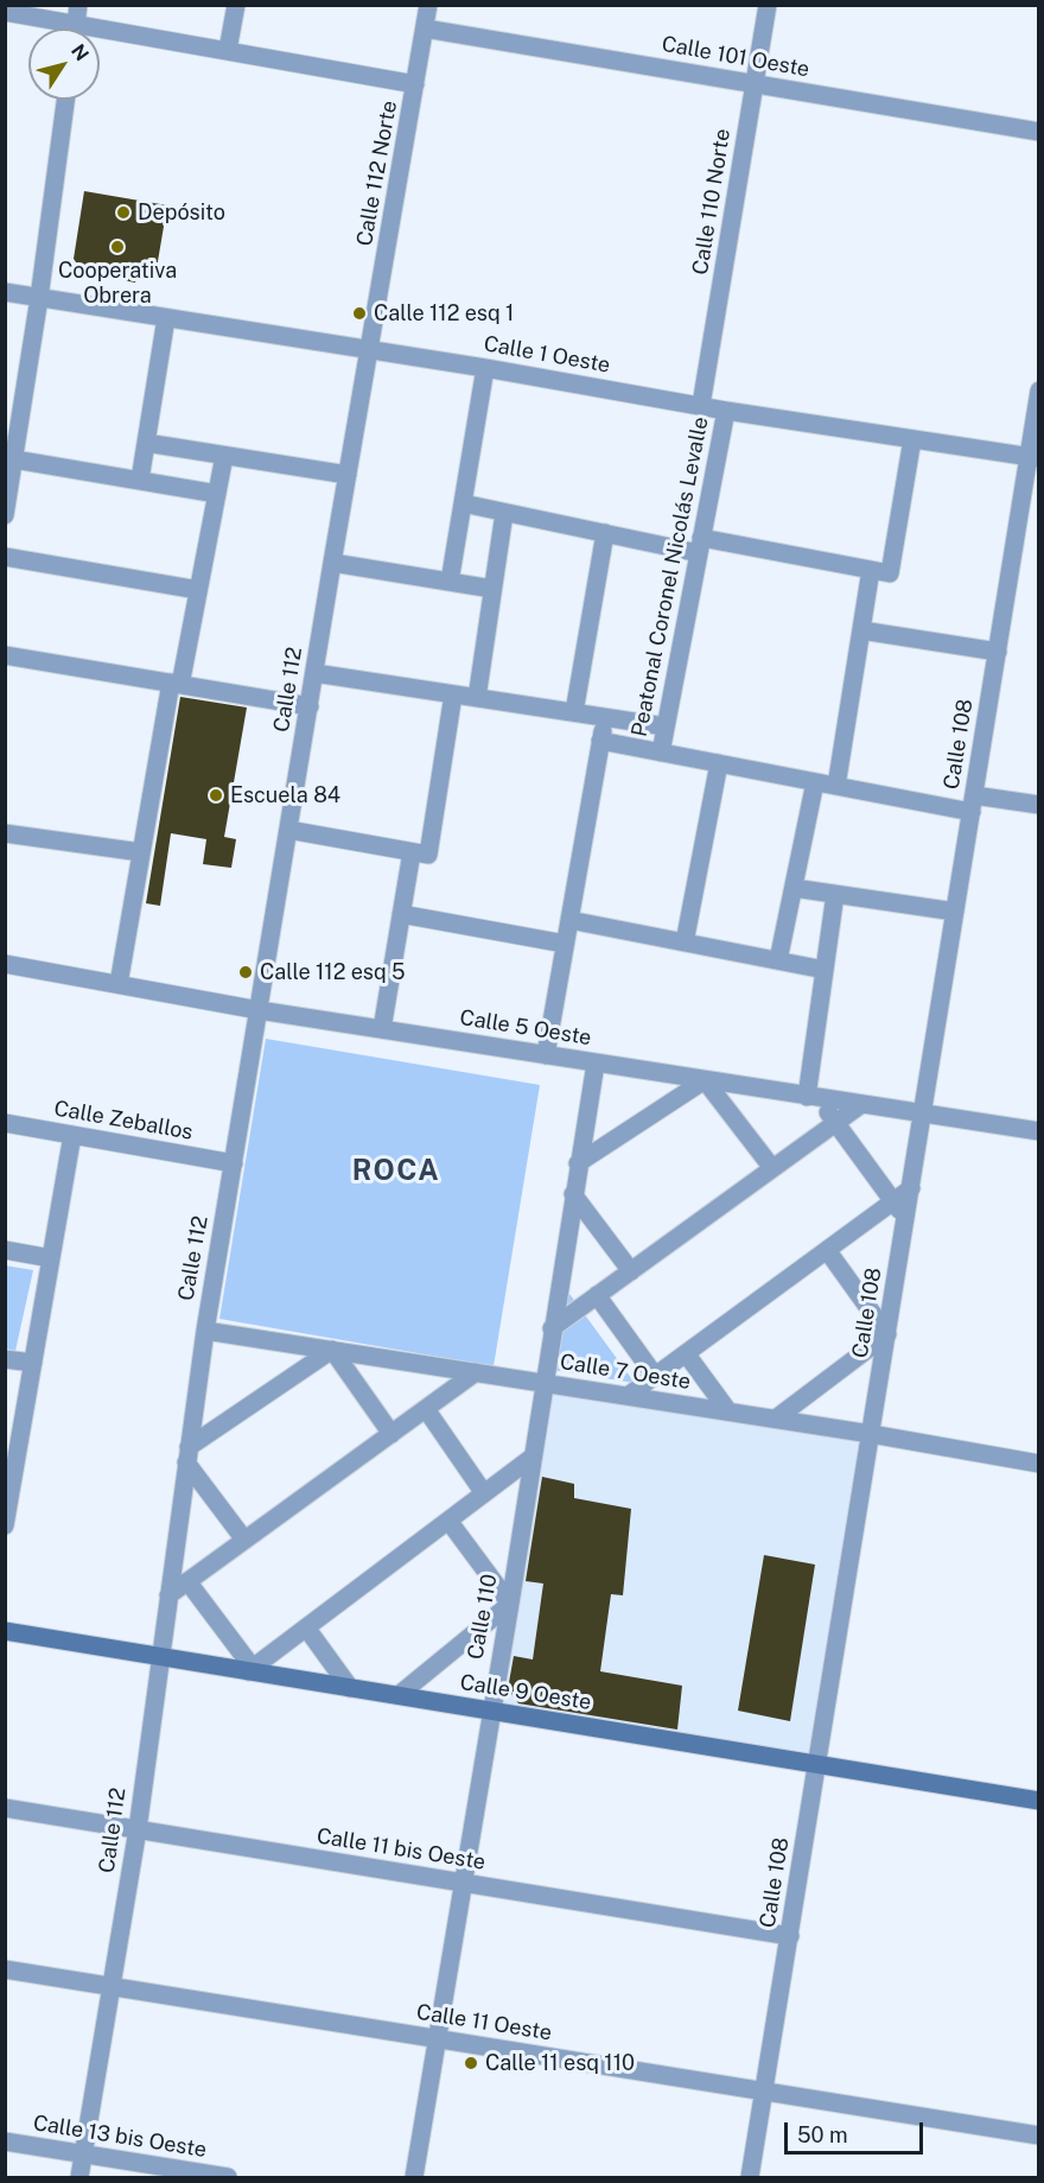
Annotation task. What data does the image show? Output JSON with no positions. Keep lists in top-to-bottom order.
{
  "streets": {
    "main road": ["Calle 9 Oeste"],
    "street": [
      "Calle 101 Oeste",
      "Calle 112 Norte",
      "Calle 110 Norte",
      "Calle 1 Oeste",
      "Peatonal Coronel Nicolás Levalle",
      "Calle 112",
      "Calle 108",
      "Calle 5 Oeste",
      "Calle Zeballos",
      "Calle 7 Oeste",
      "Calle 110",
      "Calle 11 bis Oeste",
      "Calle 11 Oeste",
      "Calle 13 bis Oeste"
    ]
  },
  "crossings": [
    ["Calle 101 Oeste", "Calle 112 Norte"],
    ["Calle 101 Oeste", "Calle 110 Norte"],
    ["Calle 112 Norte", "Calle 1 Oeste"],
    ["Calle 112 Norte", "Calle 112"],
    ["Calle 110 Norte", "Calle 1 Oeste"],
    ["Calle 1 Oeste", "Peatonal Coronel Nicolás Levalle"],
    ["Calle 1 Oeste", "Calle 112"],
    ["Calle 1 Oeste", "Calle 108"],
    ["Peatonal Coronel Nicolás Levalle", "Calle 5 Oeste"],
    ["Calle 112", "Calle 5 Oeste"],
    ["Calle 112", "Calle Zeballos"],
    ["Calle 112", "Calle 7 Oeste"],
    ["Calle 112", "Calle 9 Oeste"],
    ["Calle 112", "Calle 11 bis Oeste"],
    ["Calle 112", "Calle 11 Oeste"],
    ["Calle 112", "Calle 13 bis Oeste"],
    ["Calle 108", "Calle 5 Oeste"],
    ["Calle 108", "Calle 7 Oeste"],
    ["Calle 108", "Calle 9 Oeste"],
    ["Calle 108", "Calle 11 bis Oeste"],
    ["Calle 108", "Calle 11 Oeste"],
    ["Calle 5 Oeste", "Calle 110"],
    ["Calle 7 Oeste", "Calle 110"],
    ["Calle 110", "Calle 9 Oeste"],
    ["Calle 110", "Calle 11 bis Oeste"],
    ["Calle 110", "Calle 11 Oeste"]
  ],
  "districts": ["ROCA"],
  "places": [
    "Depósito",
    "Cooperativa Obrera",
    "Calle 112 esq 1",
    "Escuela 84",
    "Calle 112 esq 5",
    "Calle 11 esq 110"
  ],
  "scale_bar": "50 m",
  "north": "top right"
}
